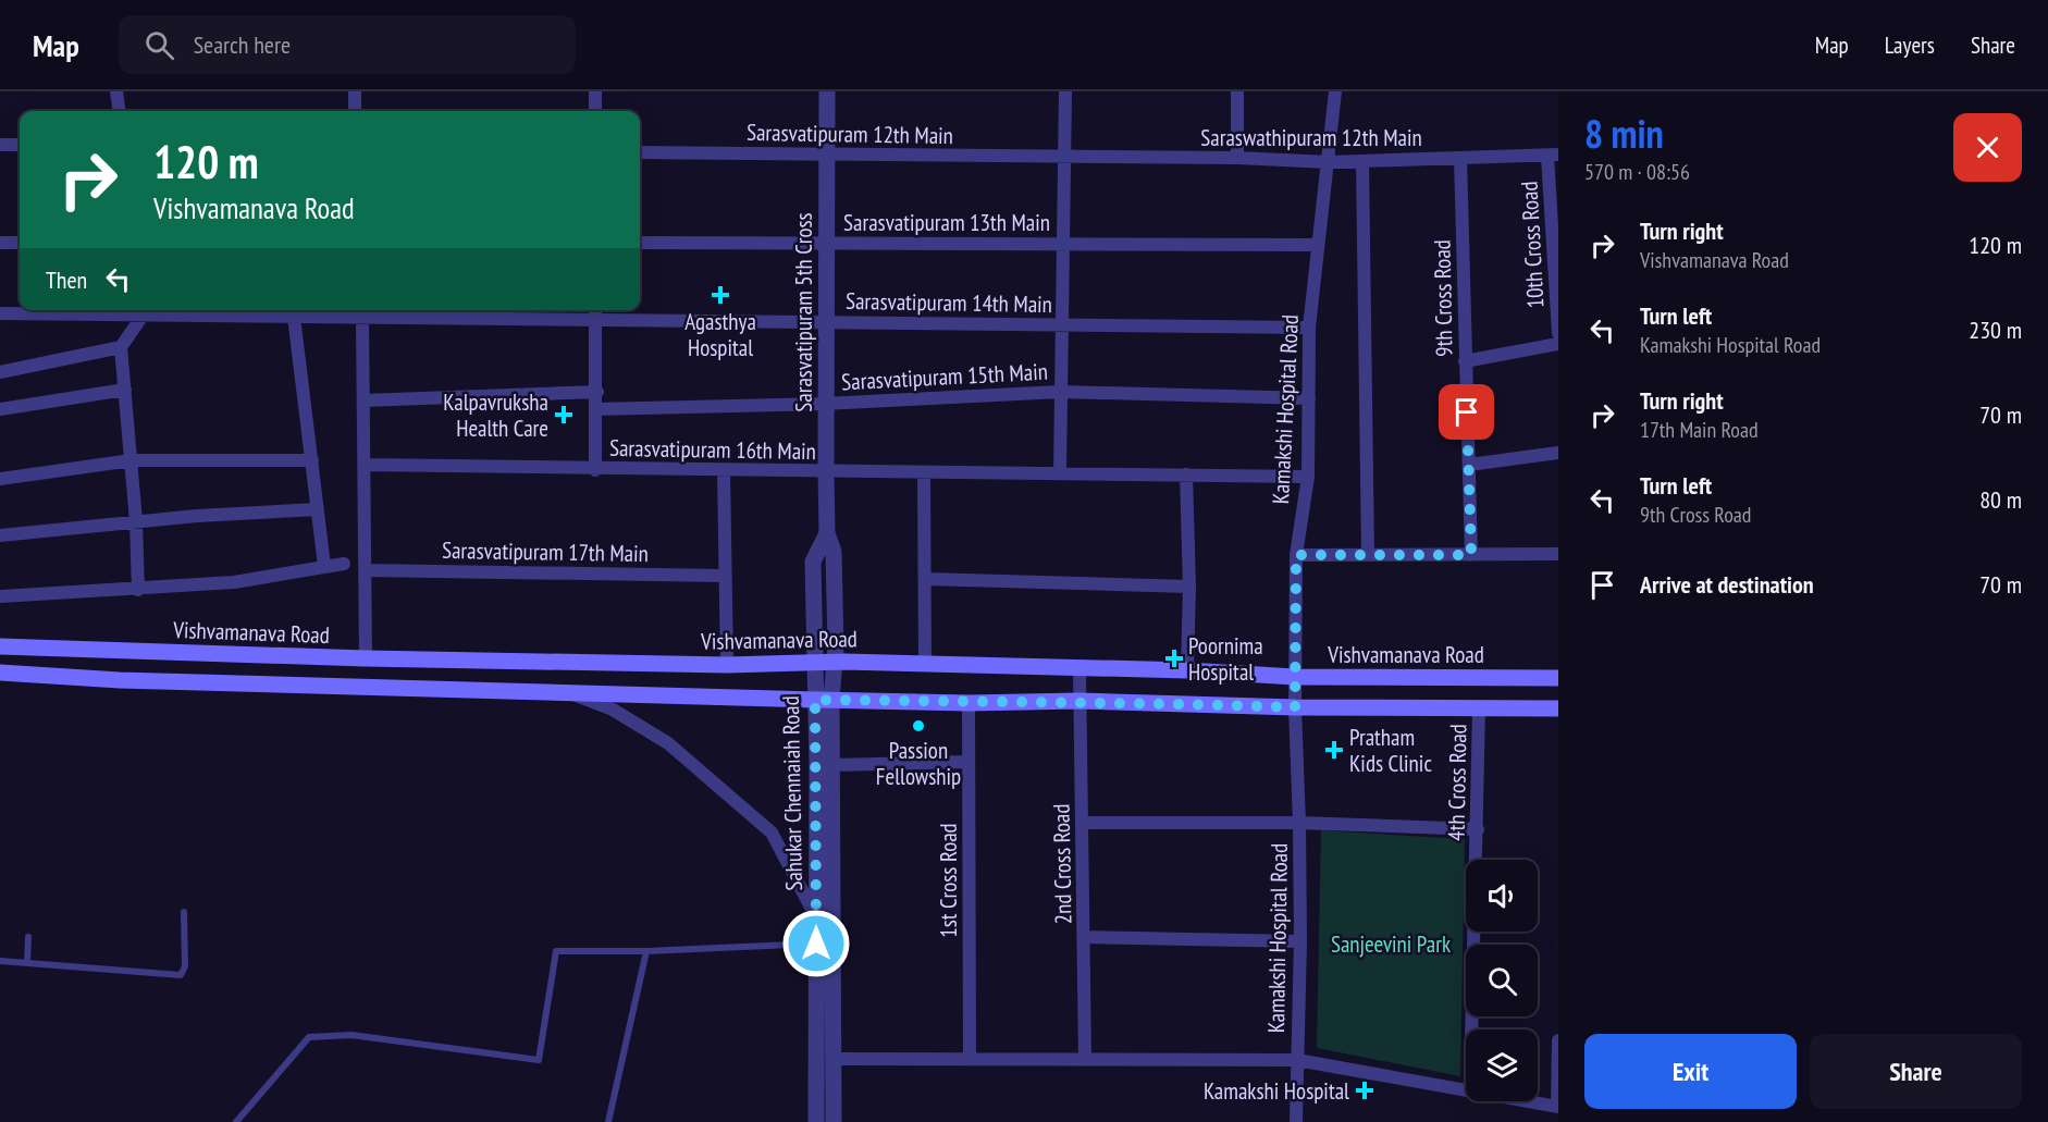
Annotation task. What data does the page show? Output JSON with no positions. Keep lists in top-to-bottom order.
{
  "streets": {
    "main road": ["Vishvamanava Road"],
    "street": [
      "Sarasvatipuram 12th Main",
      "Saraswathipuram 12th Main",
      "Sarasvatipuram 13th Main",
      "10th Cross Road",
      "9th Cross Road",
      "Sarasvatipuram 14th Main",
      "Sarasvatipuram 5th Cross",
      "Sarasvatipuram 15th Main",
      "Kamakshi Hospital Road",
      "Sarasvatipuram 16th Main",
      "Sarasvatipuram 17th Main",
      "4th Cross Road",
      "Sahukar Chennaiah Road",
      "2nd Cross Road",
      "1st Cross Road"
    ]
  },
  "crossings": [
    ["Sarasvatipuram 12th Main", "Saraswathipuram 12th Main"],
    ["Sarasvatipuram 12th Main", "Sarasvatipuram 5th Cross"],
    ["Saraswathipuram 12th Main", "10th Cross Road"],
    ["Saraswathipuram 12th Main", "9th Cross Road"],
    ["Saraswathipuram 12th Main", "Kamakshi Hospital Road"],
    ["Sarasvatipuram 13th Main", "Sarasvatipuram 5th Cross"],
    ["Sarasvatipuram 13th Main", "Kamakshi Hospital Road"],
    ["Sarasvatipuram 14th Main", "Sarasvatipuram 5th Cross"],
    ["Sarasvatipuram 14th Main", "Kamakshi Hospital Road"],
    ["Sarasvatipuram 5th Cross", "Sarasvatipuram 15th Main"],
    ["Sarasvatipuram 5th Cross", "Sarasvatipuram 16th Main"],
    ["Sarasvatipuram 5th Cross", "Vishvamanava Road"],
    ["Sarasvatipuram 5th Cross", "Sahukar Chennaiah Road"],
    ["Sarasvatipuram 15th Main", "Kamakshi Hospital Road"],
    ["Kamakshi Hospital Road", "Sarasvatipuram 16th Main"],
    ["Kamakshi Hospital Road", "Vishvamanava Road"],
    ["Vishvamanava Road", "Sahukar Chennaiah Road"],
    ["Vishvamanava Road", "2nd Cross Road"]
  ],
  "parks": ["Sanjeevini Park"],
  "places": {
    "health": [
      "Agasthya Hospital",
      "Kalpavruksha Health Care",
      "Poornima Hospital",
      "Pratham Kids Clinic",
      "Kamakshi Hospital"
    ],
    "other": ["Passion Fellowship"]
  },
  "page": {
    "header": "Map",
    "search": "Search here",
    "nav": ["Map", "Layers", "Share"],
    "heading": ["8 min", "570 m · 08:56"],
    "turn": ["120 m", "Vishvamanava Road"],
    "list": [
      {
        "name": "Turn right",
        "note": "Vishvamanava Road",
        "value": "120 m"
      },
      {
        "name": "Turn left",
        "note": "Kamakshi Hospital Road",
        "value": "230 m"
      },
      {
        "name": "Turn right",
        "note": "17th Main Road",
        "value": "70 m"
      },
      {
        "name": "Turn left",
        "note": "9th Cross Road",
        "value": "80 m"
      },
      {
        "name": "Arrive at destination",
        "value": "70 m"
      }
    ],
    "then": "Then",
    "buttons": ["Exit", "Share"]
  }
}
